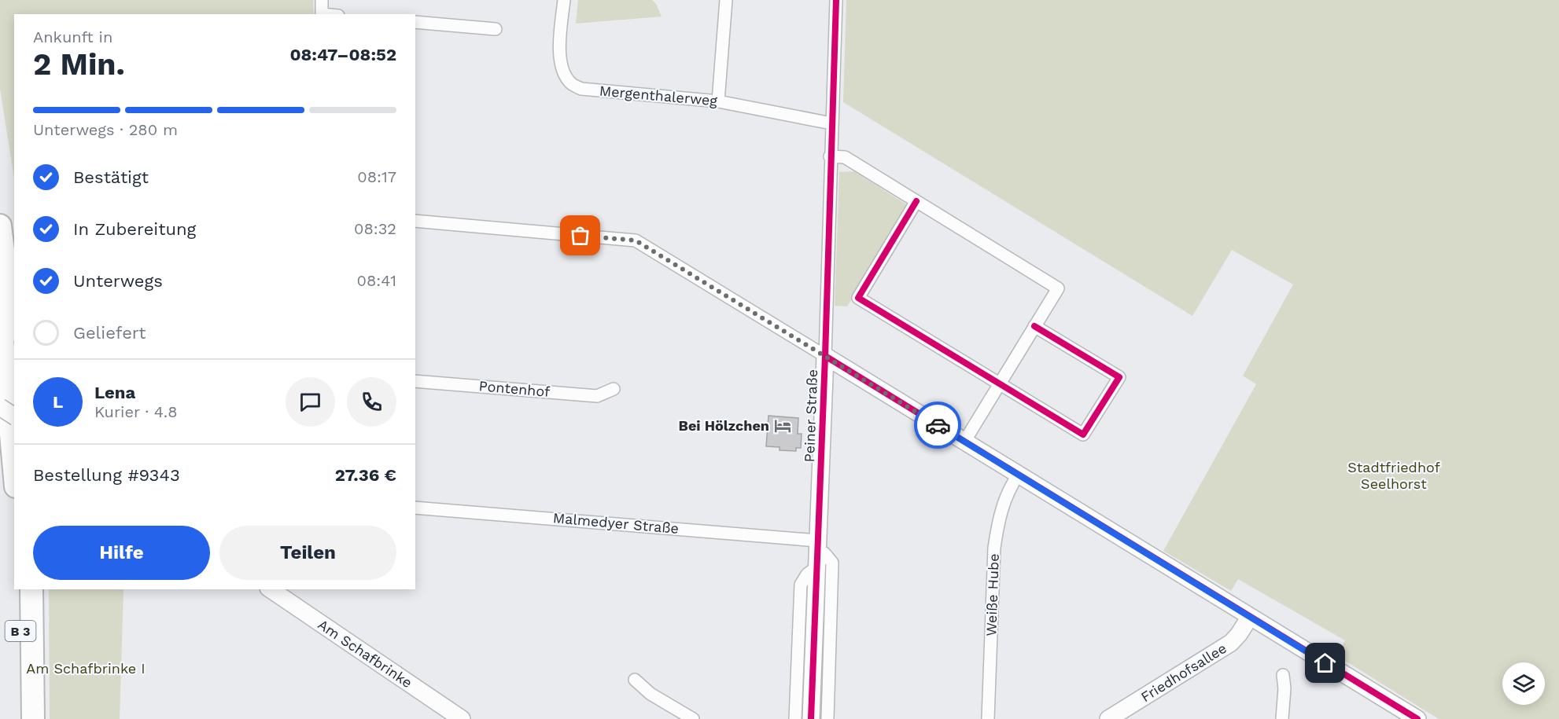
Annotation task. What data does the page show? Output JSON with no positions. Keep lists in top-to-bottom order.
{
  "streets": {
    "highway": ["B 3"],
    "street": [
      "Mergenthalerweg",
      "Pontenhof",
      "Peiner Straße",
      "Malmedyer Straße",
      "Weiße Hube",
      "Am Schafbrinke",
      "Friedhofsallee"
    ]
  },
  "crossings": [
    ["Mergenthalerweg", "Peiner Straße"],
    ["Peiner Straße", "Malmedyer Straße"]
  ],
  "parks": ["Stadtfriedhof Seelhorst", "Am Schafbrinke I"],
  "places": {
    "hotel": ["Bei Hölzchen"]
  },
  "page": {
    "heading": ["2 Min.", "Ankunft in", "08:47–08:52"],
    "panel": [
      "Lena",
      "Kurier · 4.8",
      "Bestellung #9343",
      "27.36 €"
    ],
    "bar": "Unterwegs · 280 m",
    "list": [
      ["Bestätigt", "08:17"],
      ["In Zubereitung", "08:32"],
      ["Unterwegs", "08:41"],
      "Geliefert"
    ],
    "round": "L",
    "buttons": ["Hilfe", "Teilen"]
  }
}
